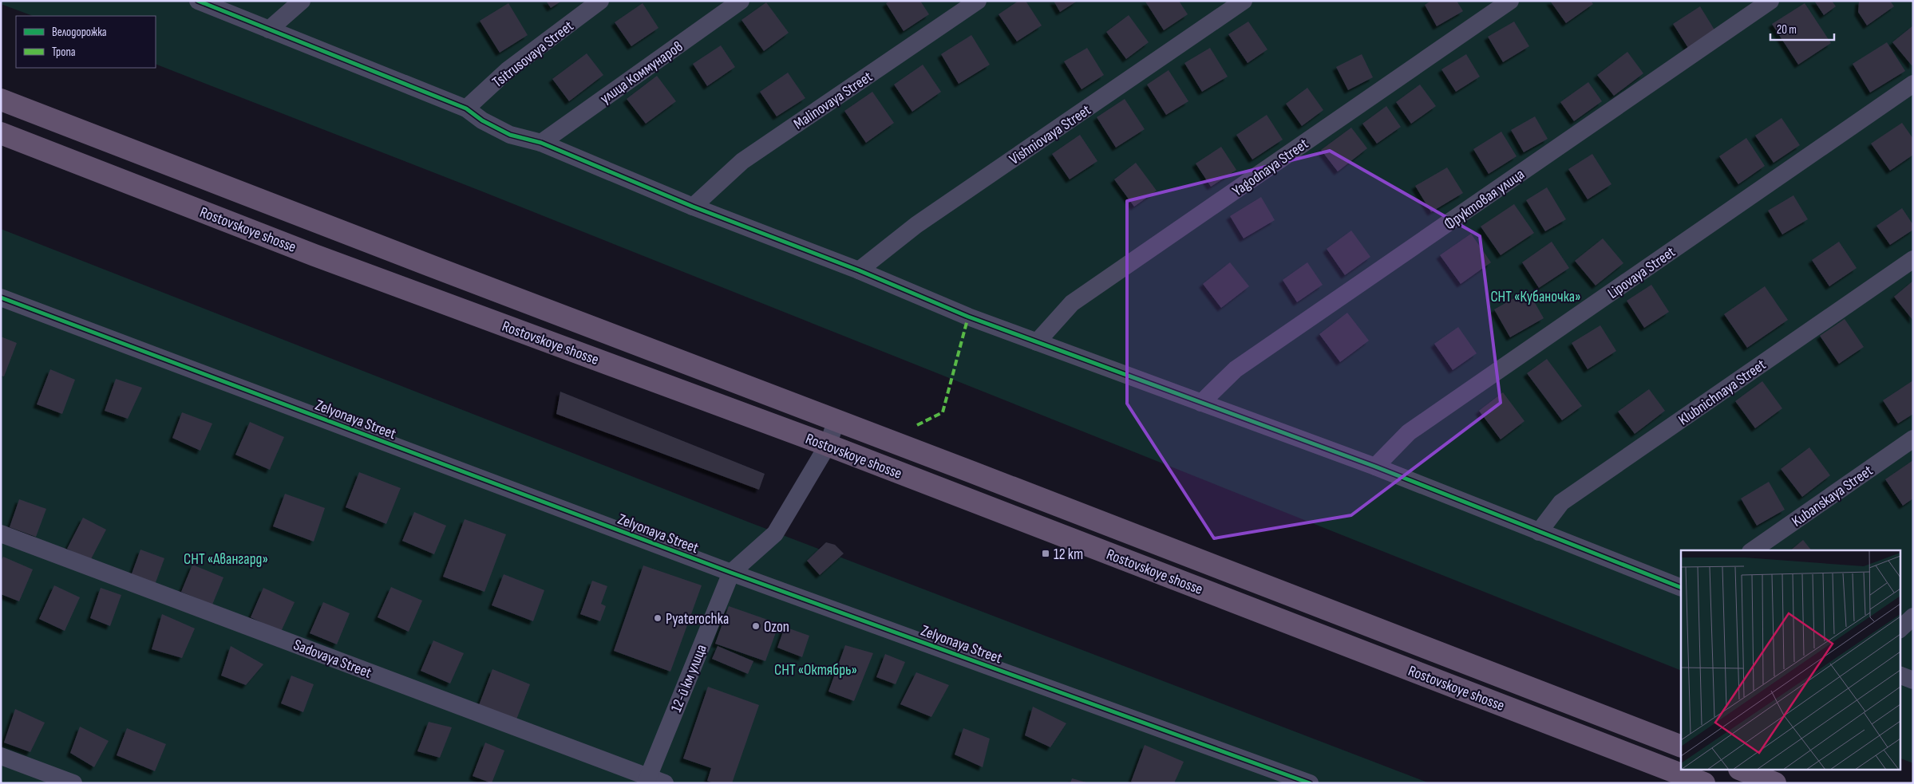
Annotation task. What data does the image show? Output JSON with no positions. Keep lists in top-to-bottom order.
{
  "streets": {
    "highway": ["Rostovskoye shosse"],
    "street": [
      "Tsitrusovaya Street",
      "улица Коммунаров",
      "Malinovaya Street",
      "Vishniovaya Street",
      "Yagodnaya Street",
      "Фруктовая улица",
      "Lipovaya Street",
      "Klubnichnaya Street",
      "Zelyonaya Street",
      "Kubanskaya Street",
      "Sadovaya Street",
      "12-й км улица"
    ]
  },
  "crossings": [
    ["Zelyonaya Street", "12-й км улица"],
    ["Sadovaya Street", "12-й км улица"]
  ],
  "parks": ["СНТ «Кубаночка»", "СНТ «Авангард»", "СНТ «Октябрь»"],
  "places": {
    "transit": ["12 km"],
    "other": ["Pyaterochka", "Ozon"]
  },
  "legend": ["Велодорожка", "Тропа"],
  "scale_bar": "20 m"
}
